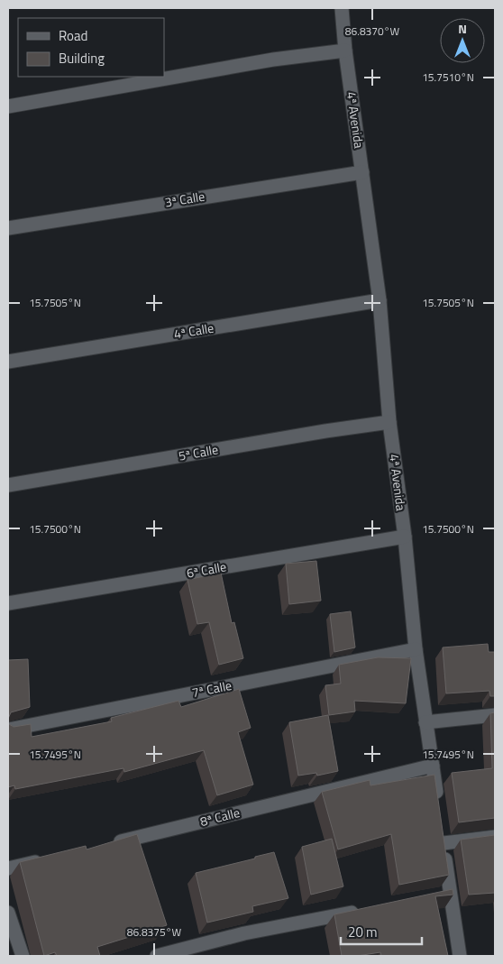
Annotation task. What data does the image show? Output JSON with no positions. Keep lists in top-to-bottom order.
{
  "streets": {
    "street": [
      "4ª Avenida",
      "3ª Calle",
      "4ª Calle",
      "5ª Calle",
      "6ª Calle",
      "7ª Calle",
      "8ª Calle"
    ]
  },
  "crossings": [
    ["4ª Avenida", "3ª Calle"],
    ["4ª Avenida", "4ª Calle"],
    ["4ª Avenida", "5ª Calle"],
    ["4ª Avenida", "6ª Calle"],
    ["4ª Avenida", "7ª Calle"],
    ["4ª Avenida", "8ª Calle"]
  ],
  "legend": ["Road", "Building"],
  "scale_bar": "20 m",
  "north": "top",
  "coordinates": [
    "86.8370°W",
    "15.7510°N",
    "15.7505°N",
    "15.7500°N",
    "15.7495°N",
    "86.8375°W"
  ]
}
